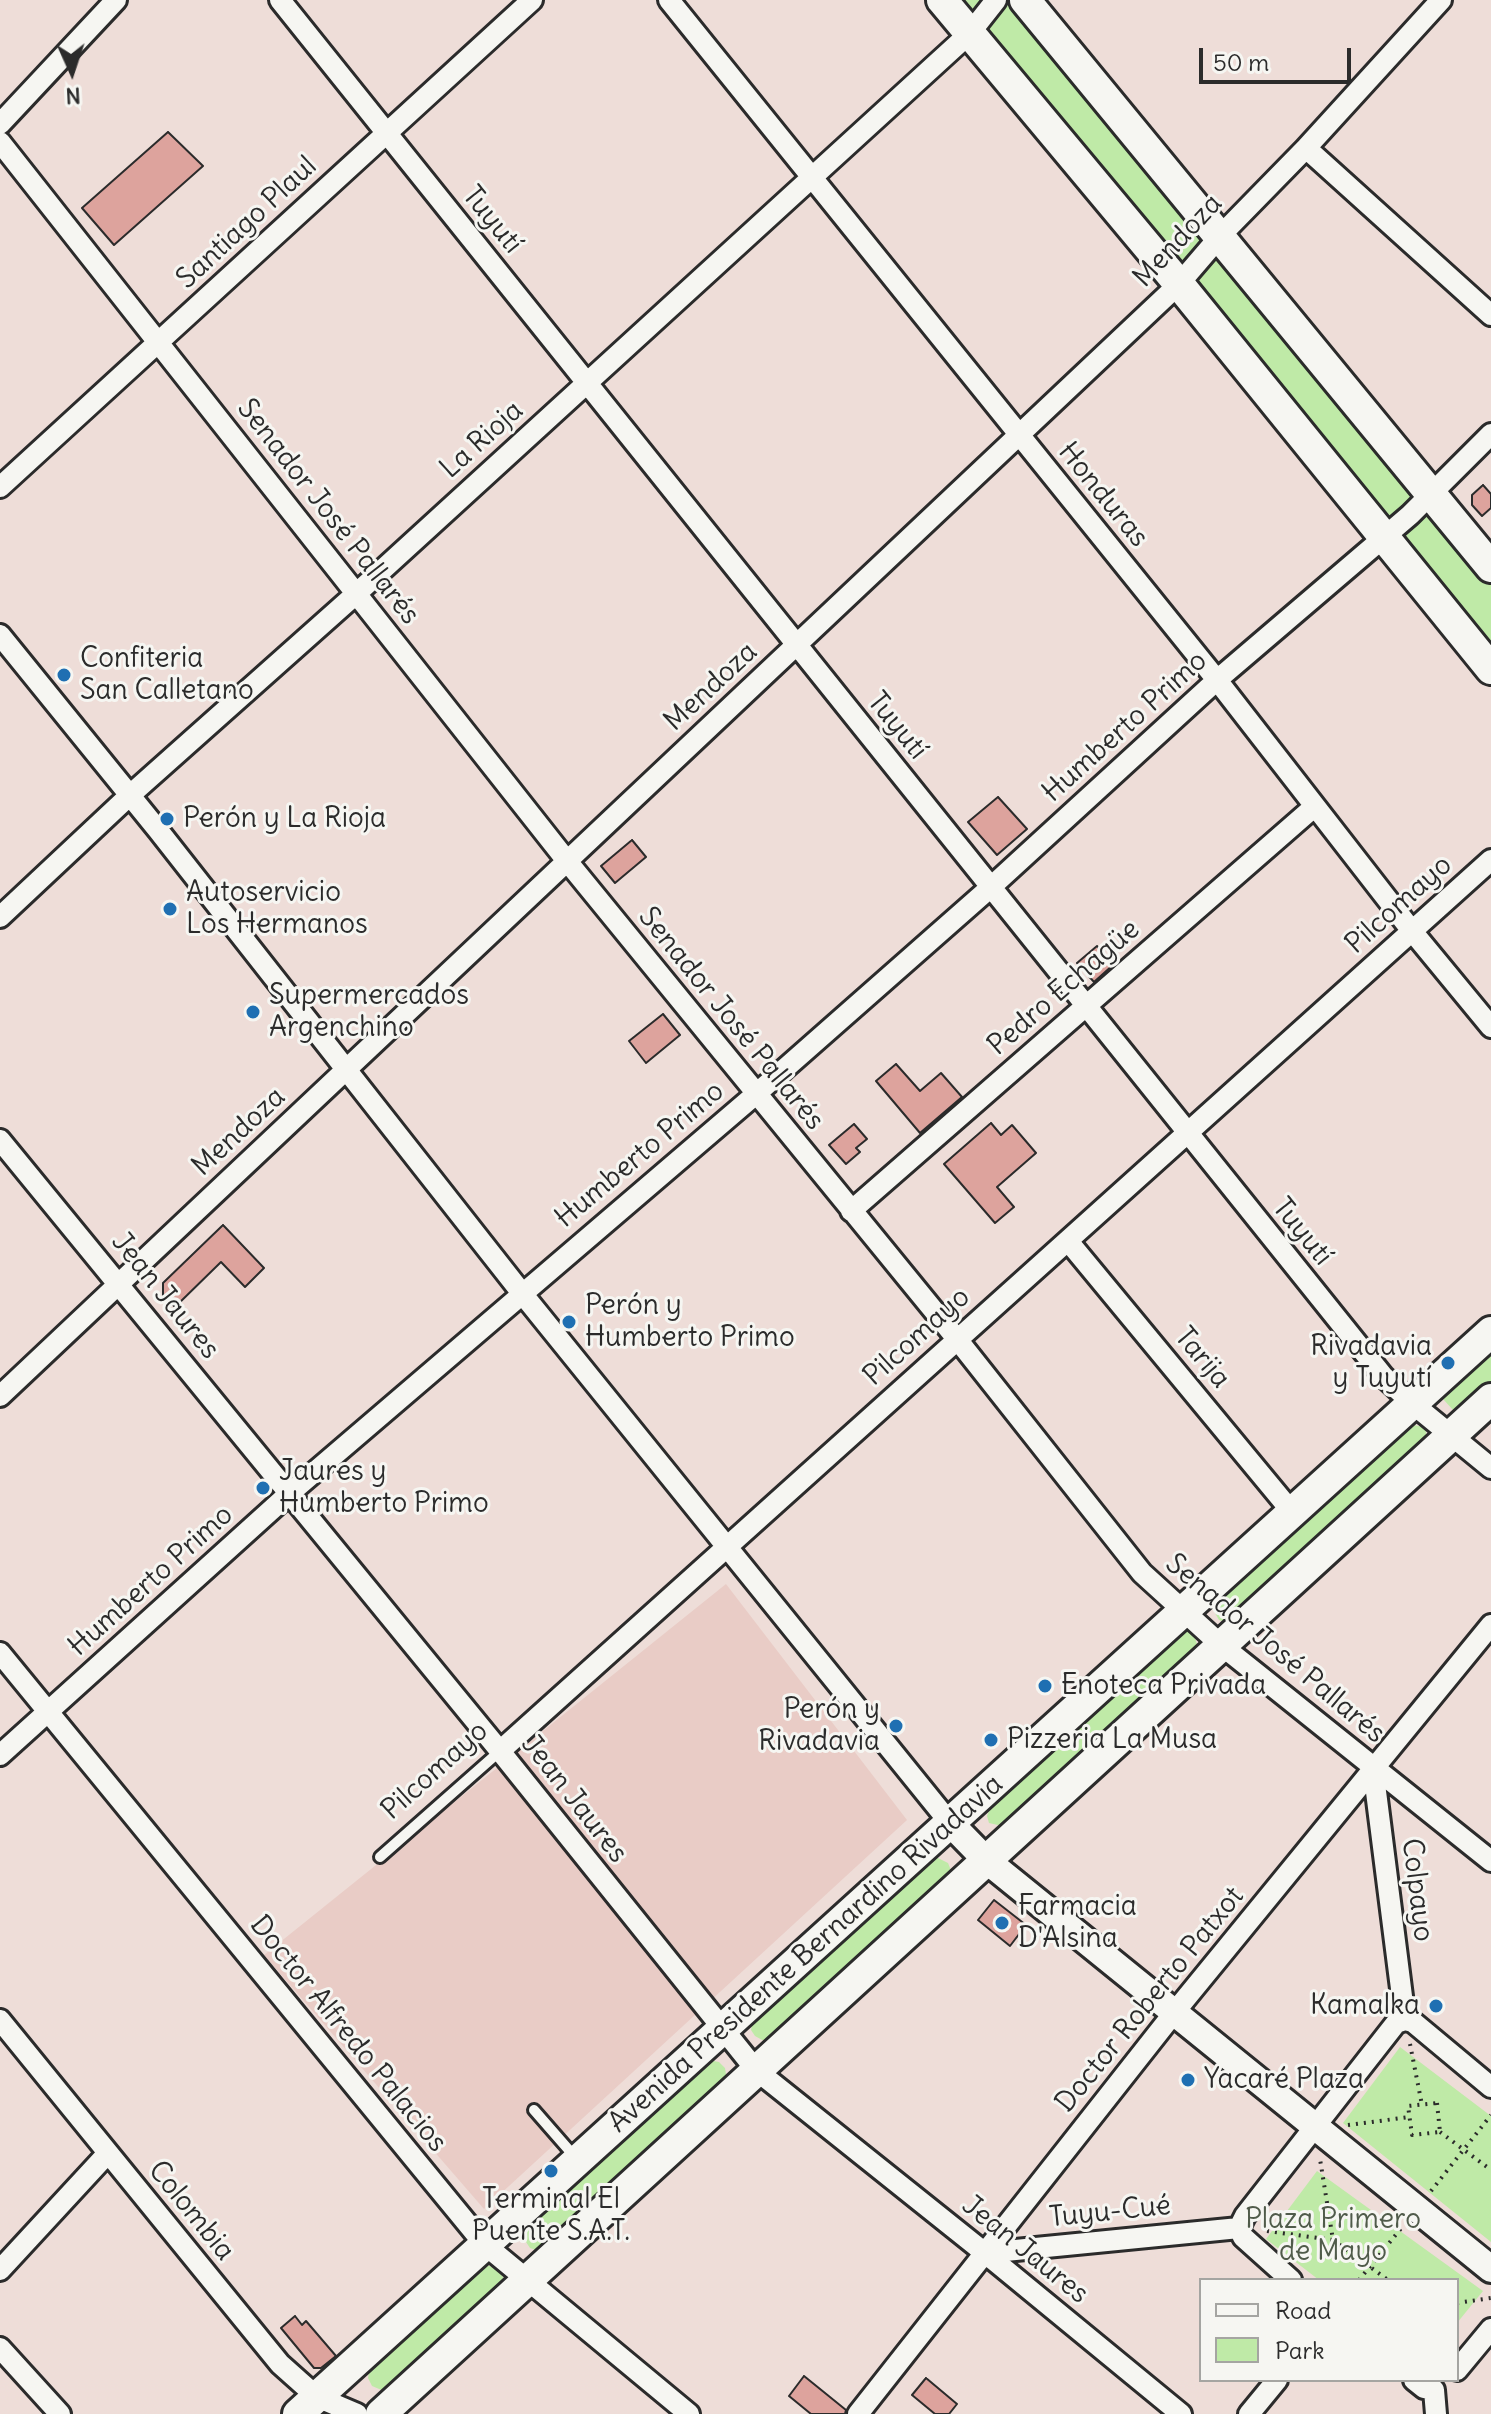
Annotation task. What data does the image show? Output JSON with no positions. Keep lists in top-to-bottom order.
{
  "streets": {
    "main road": ["Avenida Presidente Bernardino Rivadavia"],
    "street": [
      "Tuyutí",
      "Santiago Plaul",
      "Mendoza",
      "La Rioja",
      "Honduras",
      "Senador José Pallarés",
      "Humberto Primo",
      "Pilcomayo",
      "Pedro Echagüe",
      "Jean Jaures",
      "Tarija",
      "Colpayo",
      "Doctor Roberto Patxot",
      "Doctor Alfredo Palacios",
      "Colombia",
      "Tuyu-Cué"
    ]
  },
  "crossings": [
    ["Tuyutí", "Santiago Plaul"],
    ["Tuyutí", "Mendoza"],
    ["Tuyutí", "La Rioja"],
    ["Tuyutí", "Humberto Primo"],
    ["Tuyutí", "Pilcomayo"],
    ["Tuyutí", "Pedro Echagüe"],
    ["Tuyutí", "Avenida Presidente Bernardino Rivadavia"],
    ["Santiago Plaul", "Senador José Pallarés"],
    ["Mendoza", "Honduras"],
    ["Mendoza", "Senador José Pallarés"],
    ["Mendoza", "Jean Jaures"],
    ["La Rioja", "Honduras"],
    ["La Rioja", "Senador José Pallarés"],
    ["Honduras", "Humberto Primo"],
    ["Honduras", "Pilcomayo"],
    ["Honduras", "Pedro Echagüe"],
    ["Senador José Pallarés", "Humberto Primo"],
    ["Senador José Pallarés", "Pilcomayo"],
    ["Senador José Pallarés", "Pedro Echagüe"],
    ["Senador José Pallarés", "Colpayo"],
    ["Senador José Pallarés", "Avenida Presidente Bernardino Rivadavia"],
    ["Senador José Pallarés", "Doctor Roberto Patxot"],
    ["Humberto Primo", "Jean Jaures"],
    ["Humberto Primo", "Doctor Alfredo Palacios"],
    ["Pilcomayo", "Jean Jaures"],
    ["Pilcomayo", "Tarija"],
    ["Jean Jaures", "Avenida Presidente Bernardino Rivadavia"],
    ["Jean Jaures", "Doctor Roberto Patxot"],
    ["Jean Jaures", "Tuyu-Cué"],
    ["Tarija", "Avenida Presidente Bernardino Rivadavia"],
    ["Colpayo", "Doctor Roberto Patxot"],
    ["Avenida Presidente Bernardino Rivadavia", "Doctor Alfredo Palacios"],
    ["Avenida Presidente Bernardino Rivadavia", "Colombia"],
    ["Doctor Roberto Patxot", "Tuyu-Cué"]
  ],
  "parks": ["Plaza Primero de Mayo"],
  "places": [
    "Confiteria San Calletano",
    "Perón y La Rioja",
    "Autoservicio Los Hermanos",
    "Supermercados Argenchino",
    "Perón y Humberto Primo",
    "Rivadavia y Tuyutí",
    "Jaures y Humberto Primo",
    "Enoteca Privada",
    "Perón y Rivadavia",
    "Pizzeria La Musa",
    "Farmacia D'Alsina",
    "Kamalka",
    "Yacaré Plaza",
    "Terminal El Puente S.A.T."
  ],
  "legend": ["Road", "Park"],
  "scale_bar": "50 m",
  "north": "bottom"
}
